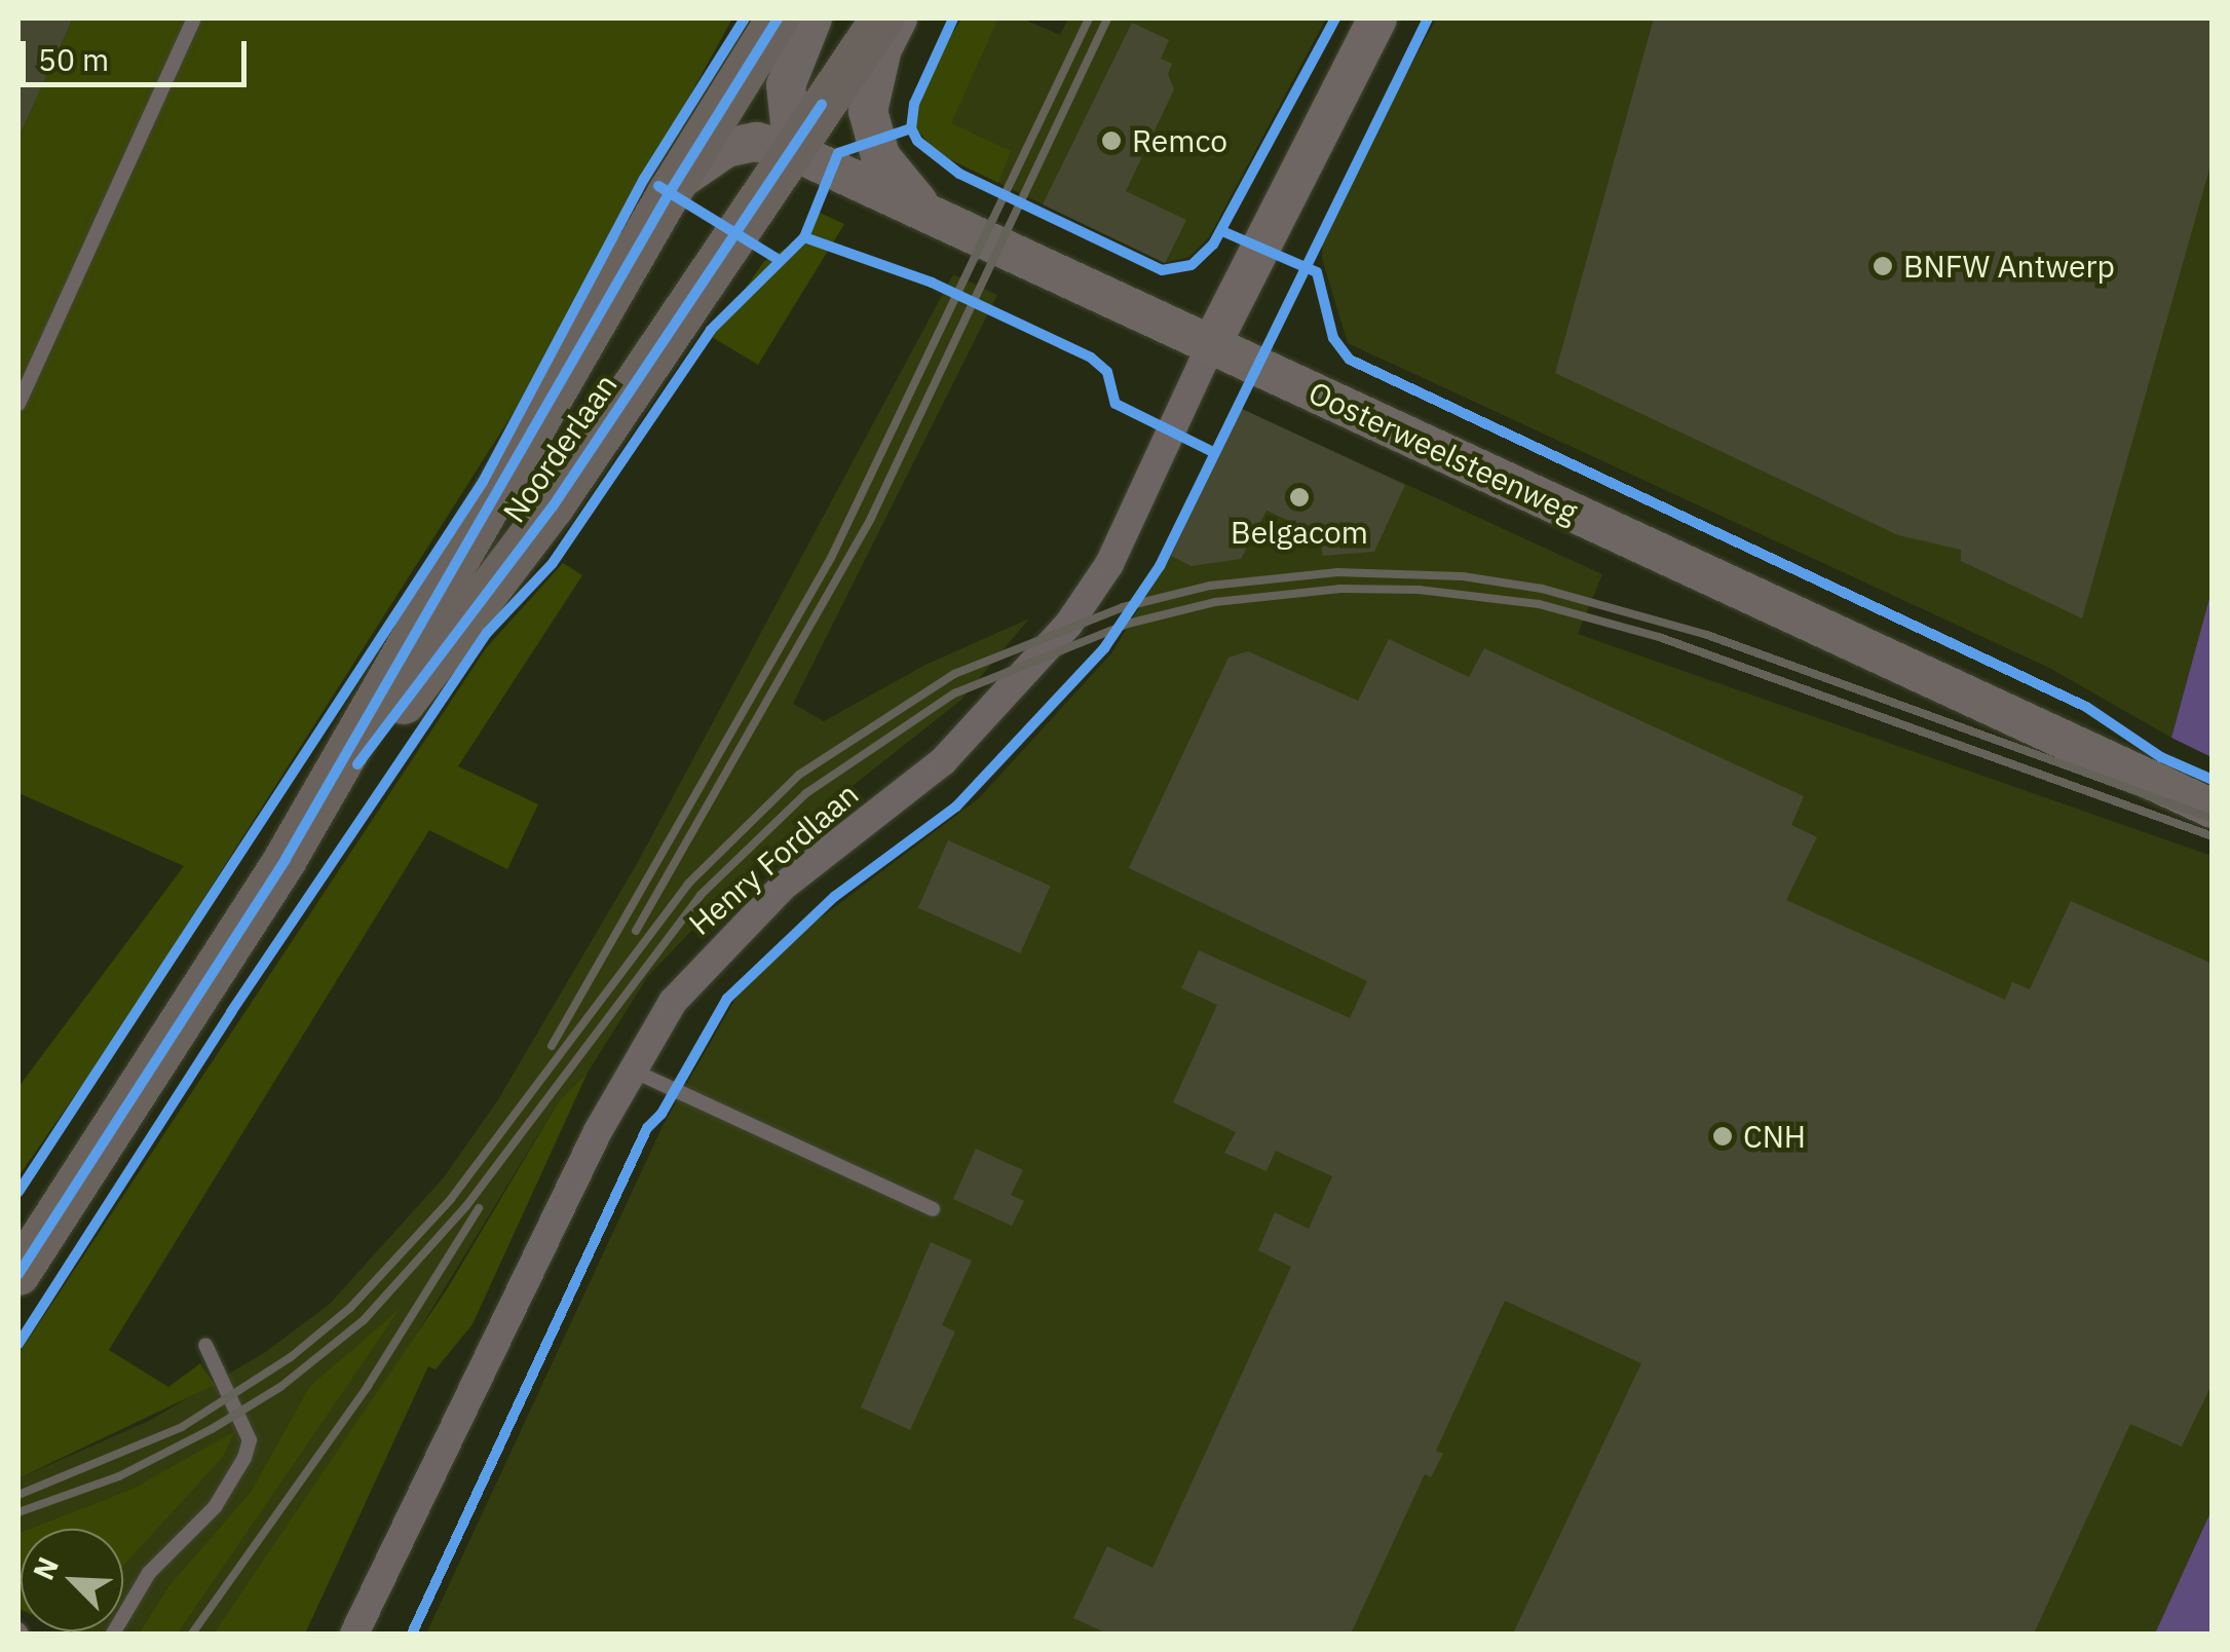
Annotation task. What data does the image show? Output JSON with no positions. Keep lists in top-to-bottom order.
{
  "streets": {
    "main road": ["Noorderlaan", "Oosterweelsteenweg"],
    "street": ["Henry Fordlaan"]
  },
  "crossings": [
    ["Noorderlaan", "Oosterweelsteenweg"],
    ["Oosterweelsteenweg", "Henry Fordlaan"]
  ],
  "places": [
    "Remco",
    "BNFW Antwerp",
    "Belgacom",
    "CNH"
  ],
  "scale_bar": "50 m",
  "north": "top left"
}
